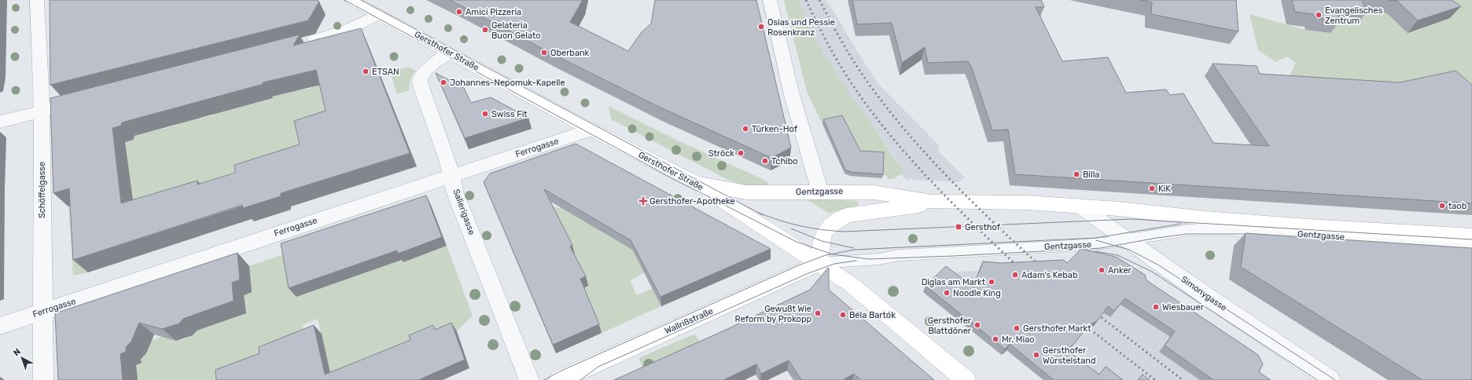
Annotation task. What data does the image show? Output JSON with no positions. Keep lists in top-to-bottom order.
{
  "streets": {
    "main road": ["Gersthofer Straße", "Gentzgasse", "Wallrißstraße"],
    "street": [
      "Ferrogasse",
      "Schöffelgasse",
      "Salierigasse",
      "Simonygasse"
    ]
  },
  "crossings": [
    ["Gersthofer Straße", "Ferrogasse"],
    ["Gersthofer Straße", "Gentzgasse"],
    ["Gersthofer Straße", "Salierigasse"],
    ["Gersthofer Straße", "Wallrißstraße"],
    ["Ferrogasse", "Schöffelgasse"],
    ["Ferrogasse", "Salierigasse"],
    ["Gentzgasse", "Simonygasse"],
    ["Gentzgasse", "Wallrißstraße"]
  ],
  "places": {
    "other": [
      "Amici Pizzeria",
      "Evangelisches Zentrum",
      "Osias und Pessie Rosenkranz",
      "Gelateria Buon Gelato",
      "Oberbank",
      "ETSAN",
      "Johannes-Nepomuk-Kapelle",
      "Swiss Fit",
      "Türken-Hof",
      "Ströck",
      "Tchibo",
      "Billa",
      "KiK",
      "taob",
      "Anker",
      "Adam's Kebab",
      "Diglas am Markt",
      "Noodle King",
      "Wiesbauer",
      "Gewußt Wie Reform by Prokopp",
      "Béla Bartók",
      "Gersthofer Blattdöner",
      "Gersthofer Markt",
      "Mr. Miao",
      "Gersthofer Würstelstand"
    ],
    "health": ["Gersthofer-Apotheke"],
    "transit": ["Gersthof"]
  },
  "north": "top left"
}
